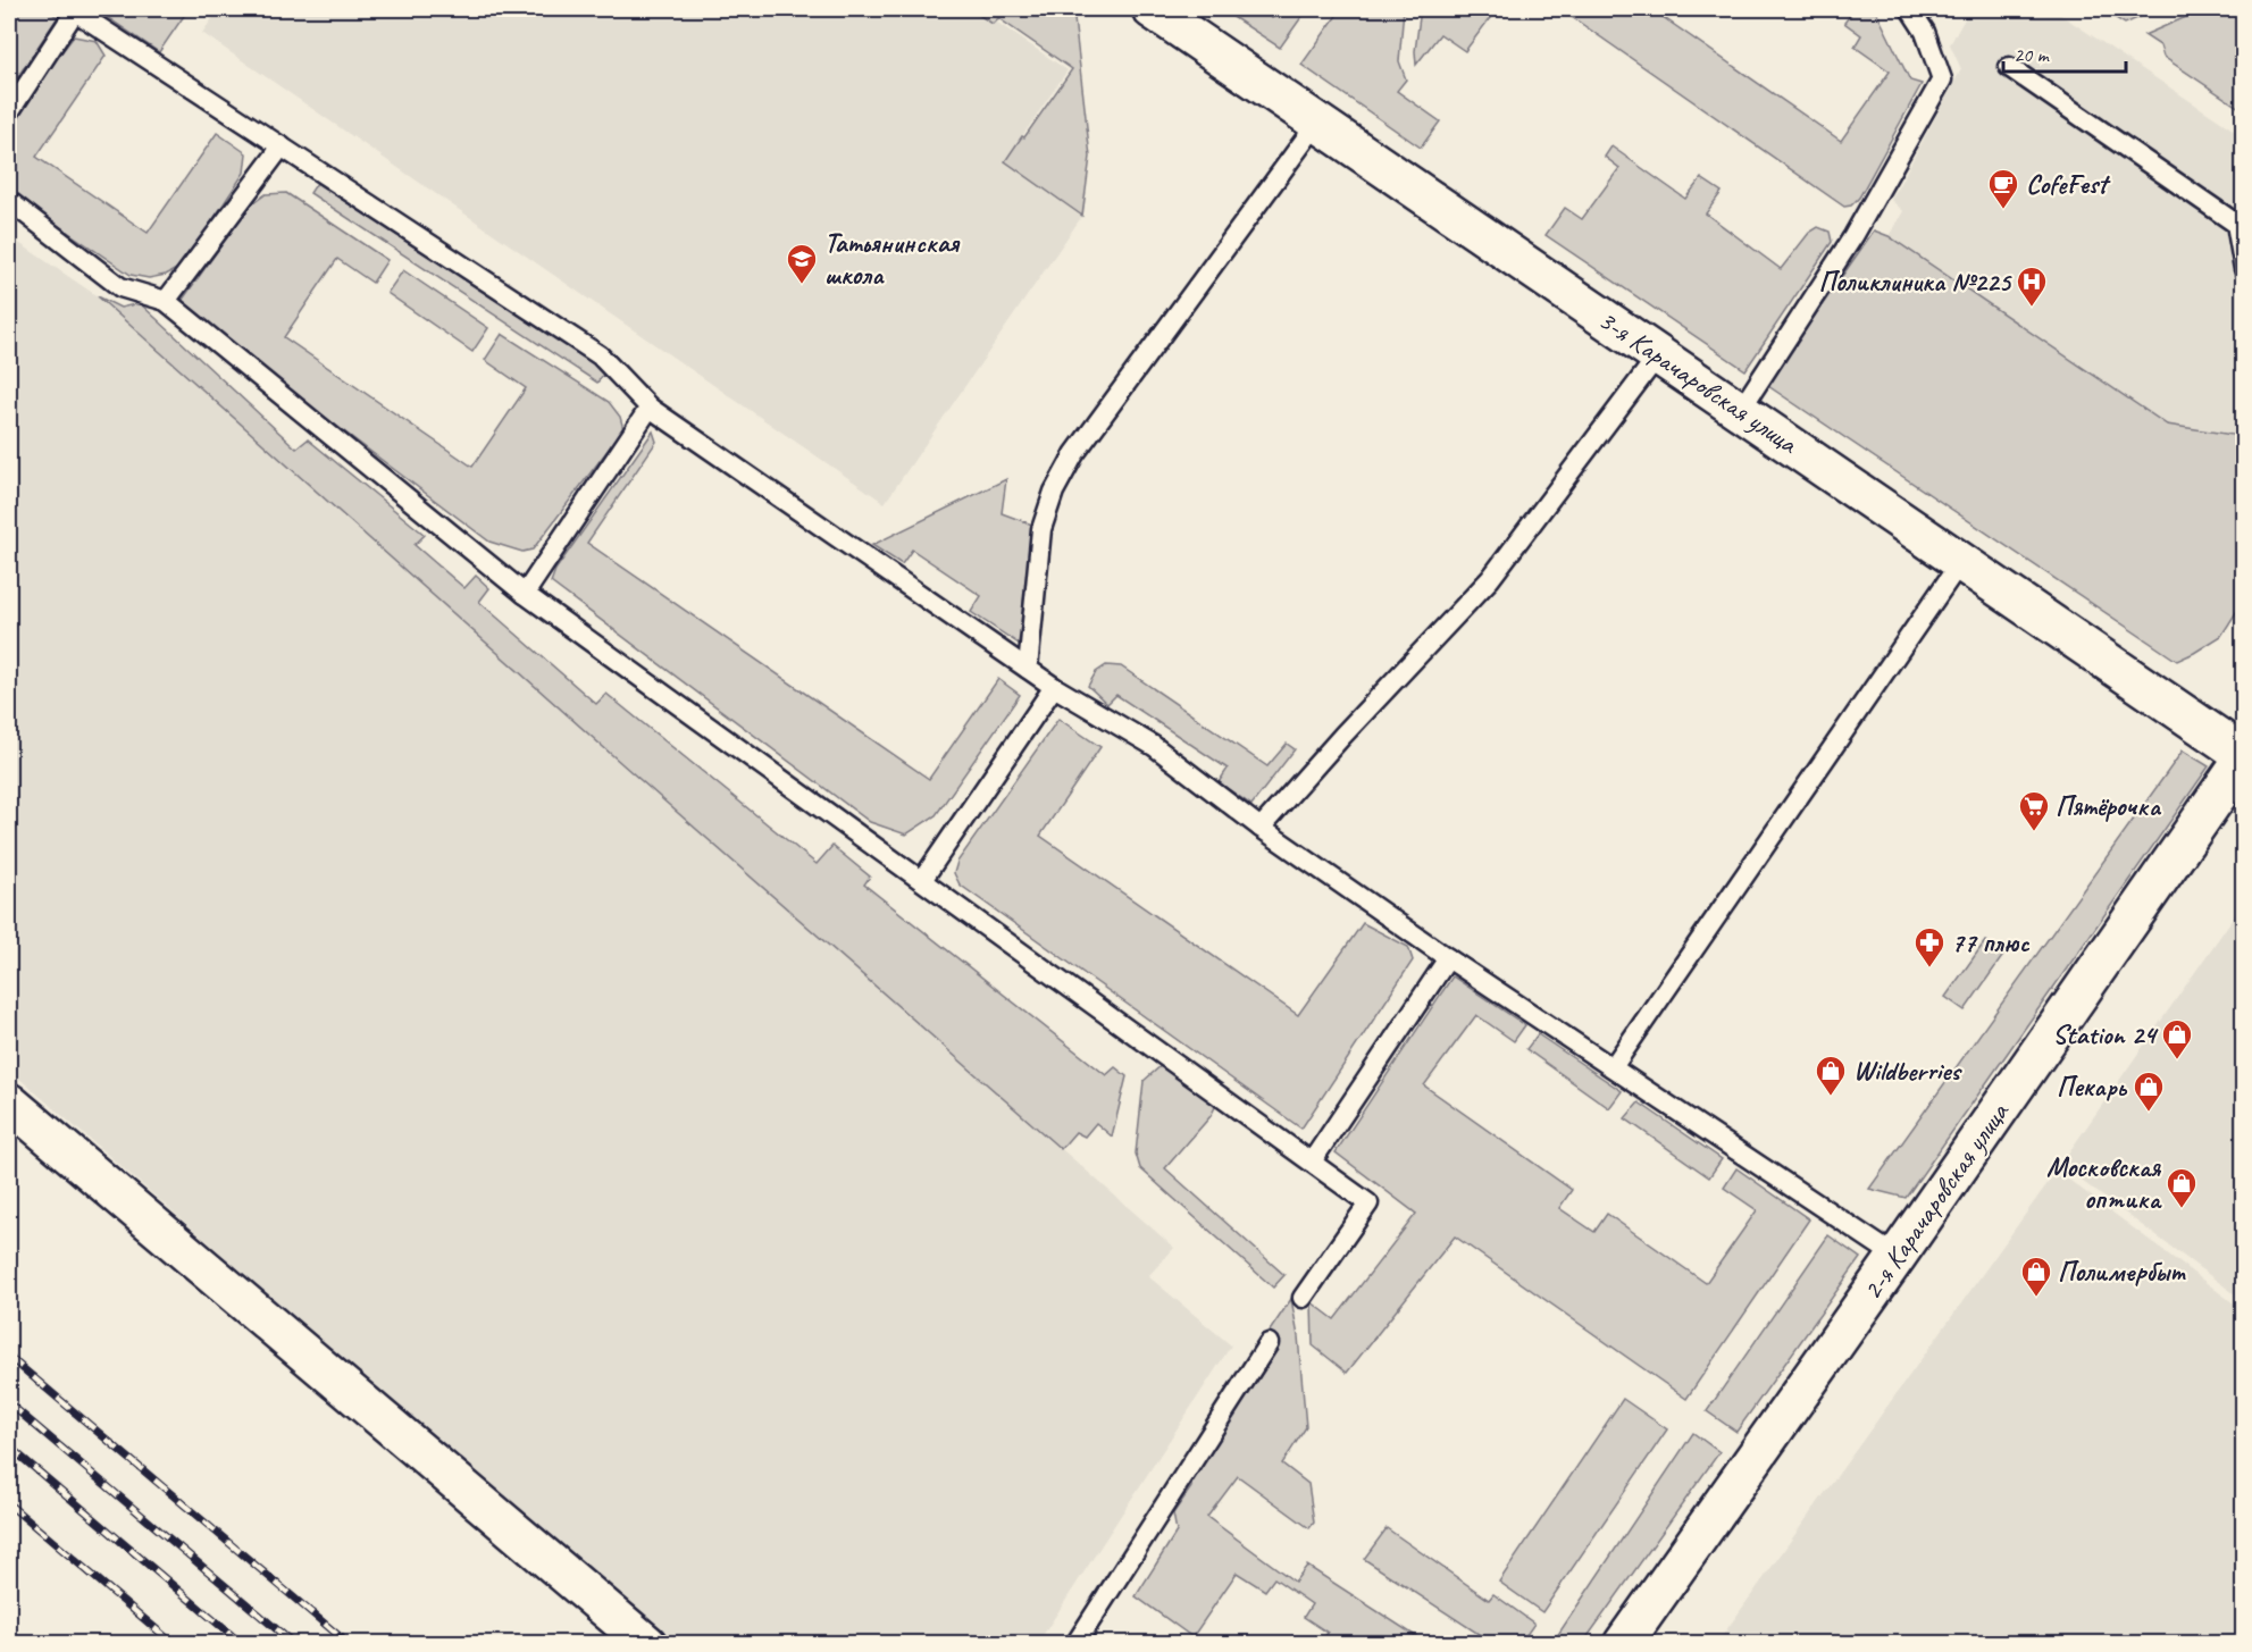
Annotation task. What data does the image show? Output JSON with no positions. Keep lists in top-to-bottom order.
{
  "streets": {
    "street": ["3-я Карачаровская улица", "2-я Карачаровская улица"]
  },
  "crossings": [
    ["3-я Карачаровская улица", "2-я Карачаровская улица"]
  ],
  "places": {
    "cafe": ["CofeFest"],
    "school or university": ["Татьянинская школа"],
    "hospital": ["Поликлиника №225"],
    "supermarket": ["Пятёрочка"],
    "pharmacy": ["77 плюс"],
    "shop": [
      "Station 24",
      "Wildberries",
      "Пекарь",
      "Московская оптика",
      "Полимербыт"
    ]
  },
  "scale_bar": "20 m"
}
